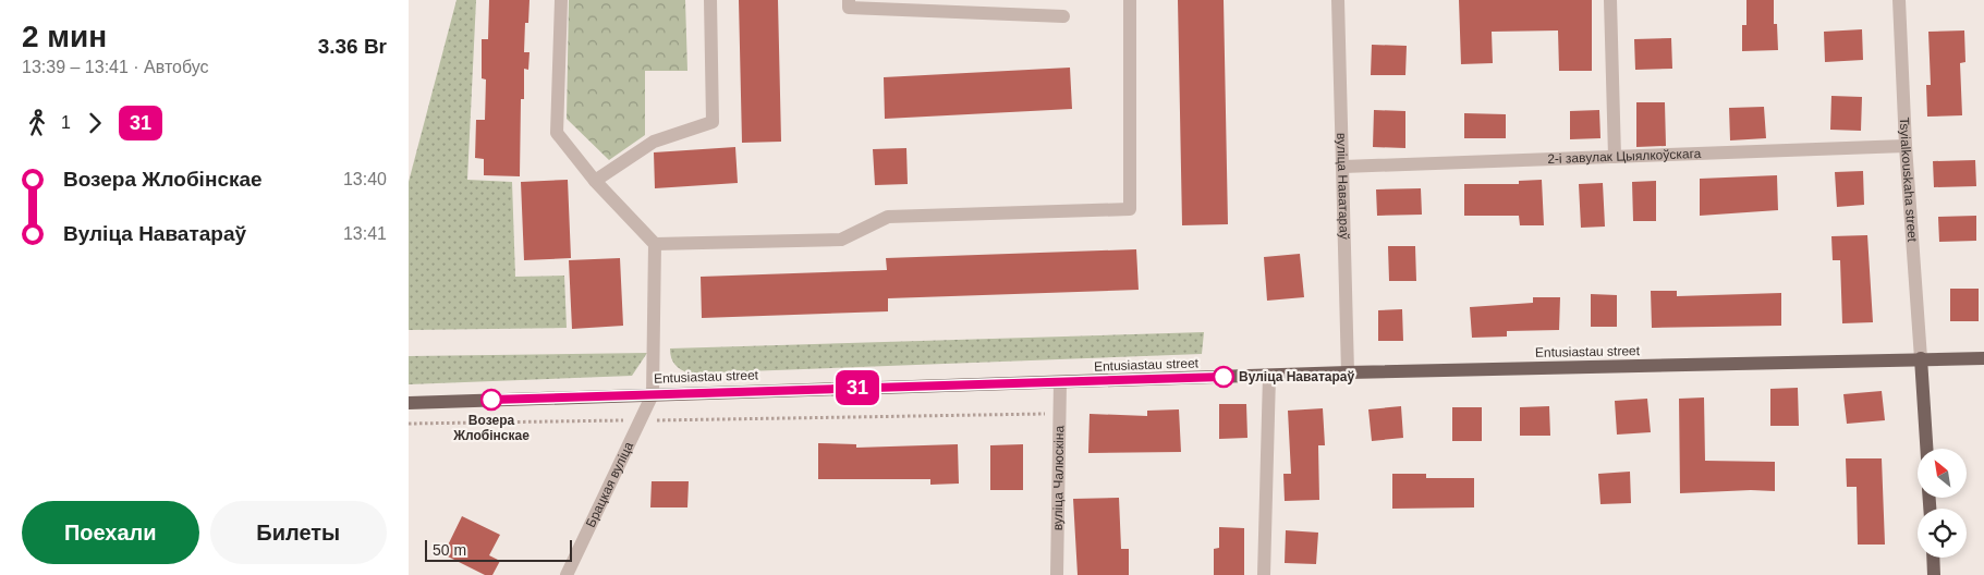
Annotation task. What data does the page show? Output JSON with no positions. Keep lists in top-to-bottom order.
{
  "streets": {
    "main road": ["Entusiastau street"],
    "street": [
      "2-і завулак Цыялкоўскага",
      "Tsyialkouskaha street",
      "вуліца Наватараў",
      "вуліца Чалюскіна",
      "Брацкая вуліца"
    ]
  },
  "crossings": [
    ["2-і завулак Цыялкоўскага", "Tsyialkouskaha street"],
    ["2-і завулак Цыялкоўскага", "вуліца Наватараў"],
    ["Tsyialkouskaha street", "Entusiastau street"],
    ["вуліца Наватараў", "Entusiastau street"],
    ["Entusiastau street", "вуліца Чалюскіна"],
    ["Entusiastau street", "Брацкая вуліца"]
  ],
  "places": ["Вуліца Наватараў", "Возера Жлобінскае"],
  "lines": ["bus line 31"],
  "scale_bar": "50 m",
  "north": "top left",
  "page": {
    "heading": ["2 мин", "13:39 – 13:41 · Автобус", "3.36 Br"],
    "on_map": "31",
    "legs": ["1", "31"],
    "list": [
      {
        "name": "Возера Жлобінскае",
        "value": "13:40"
      },
      {
        "name": "Вуліца Наватараў",
        "value": "13:41"
      }
    ],
    "buttons": ["Поехали", "Билеты"],
    "scale": "50 m"
  }
}
